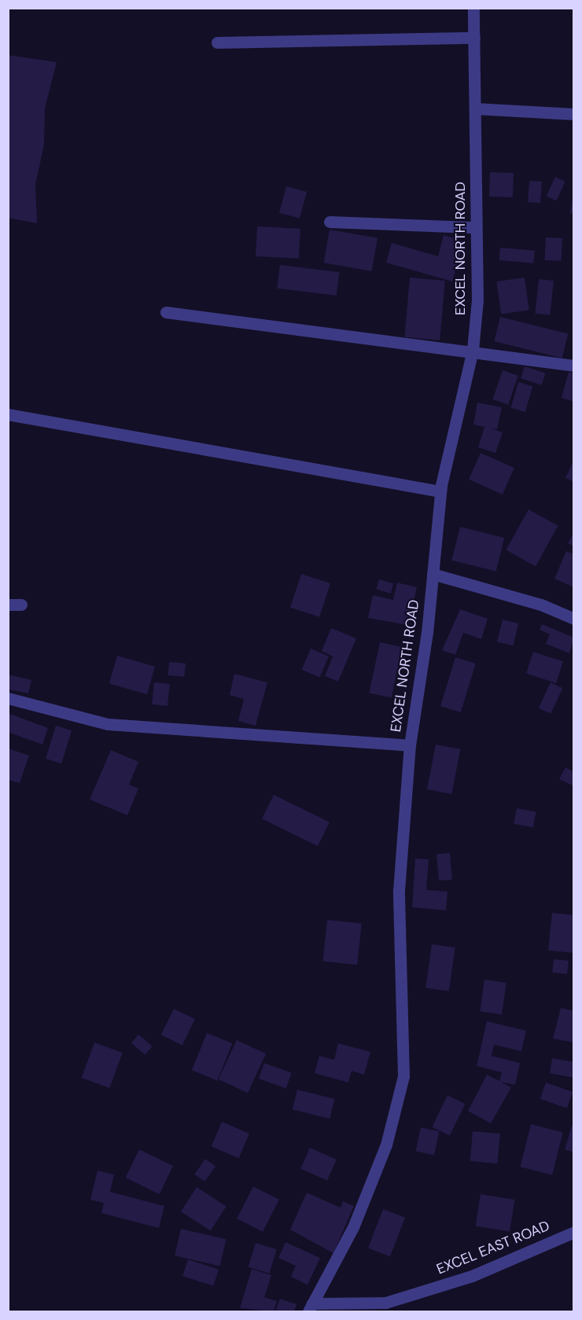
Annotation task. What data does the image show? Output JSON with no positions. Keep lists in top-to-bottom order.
{
  "streets": {
    "street": ["EXCEL NORTH ROAD", "EXCEL EAST ROAD"]
  },
  "crossings": [
    ["EXCEL NORTH ROAD", "EXCEL EAST ROAD"]
  ]
}
